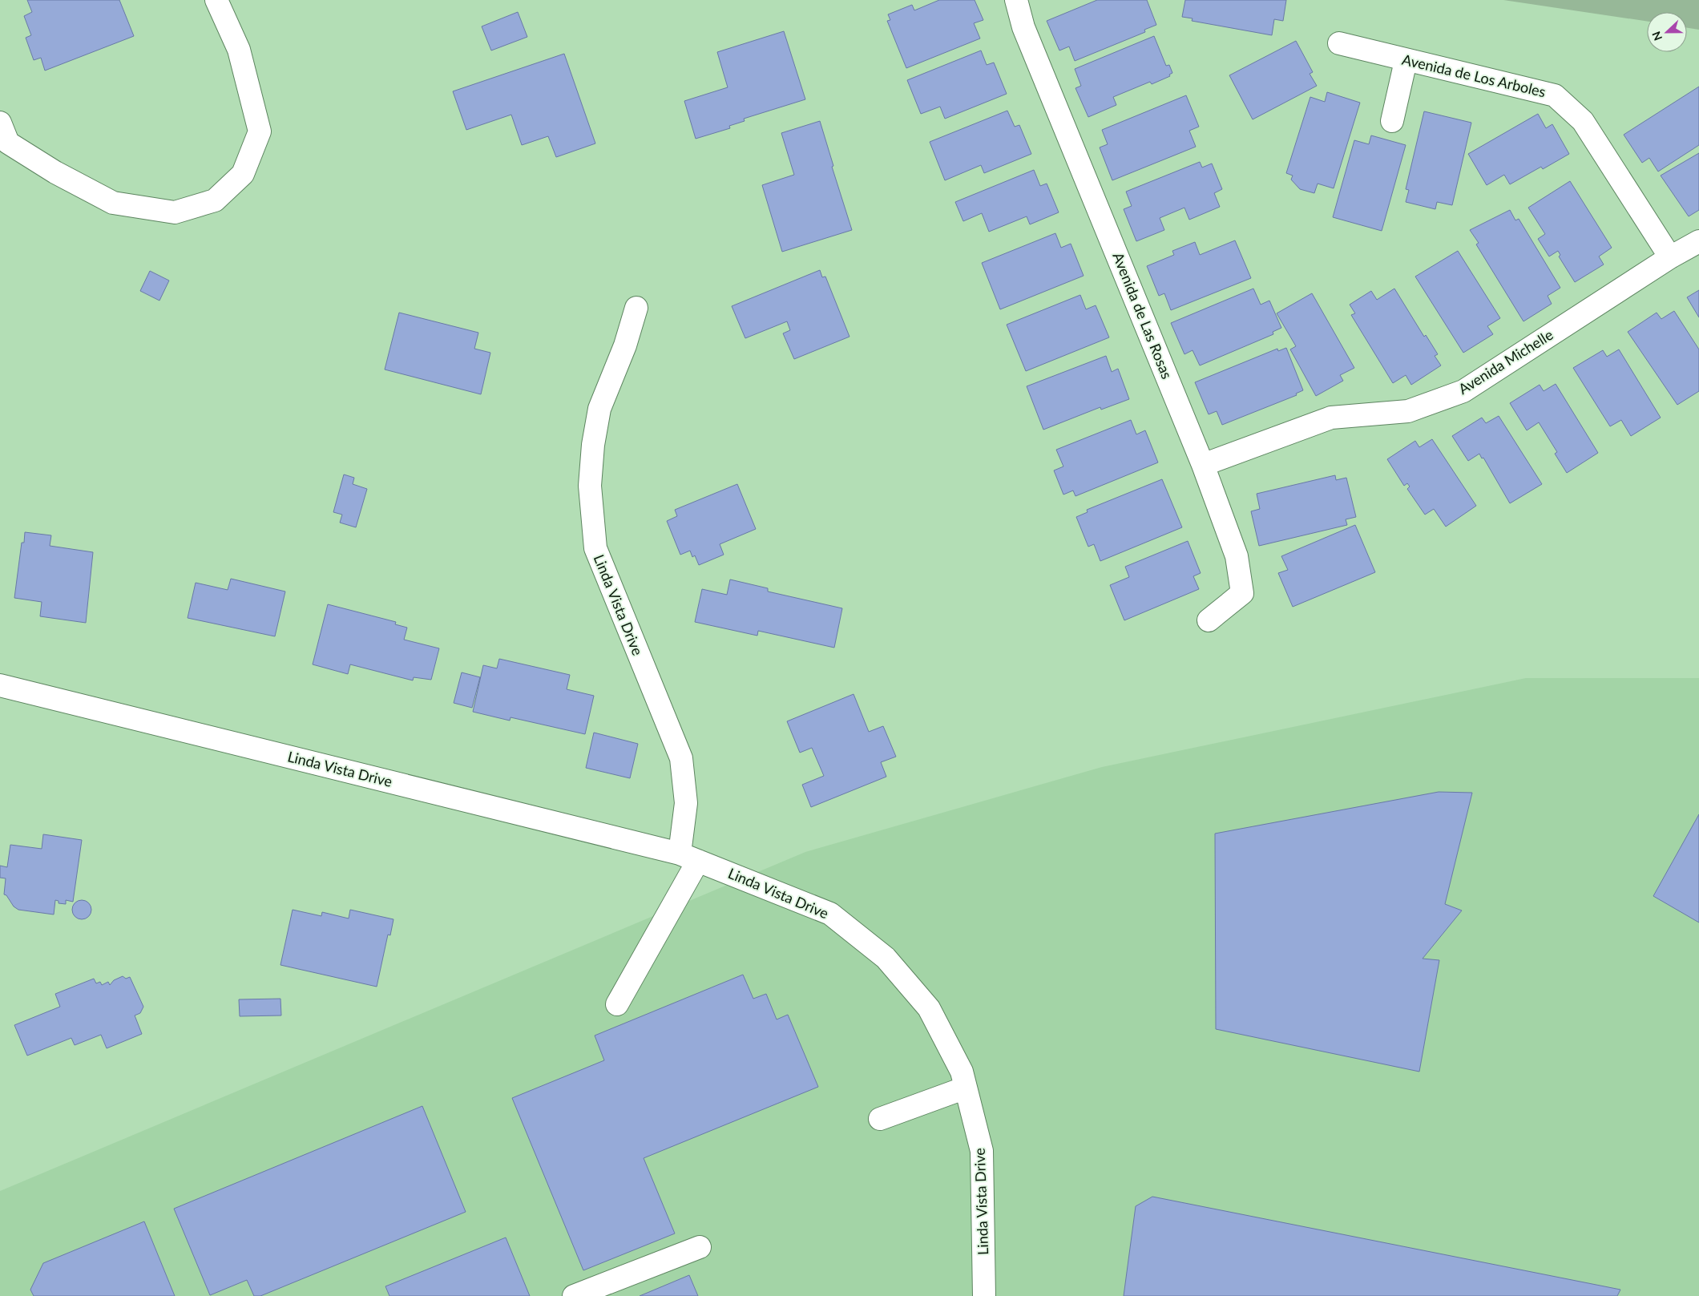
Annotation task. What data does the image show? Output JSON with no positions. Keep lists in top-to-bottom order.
{
  "streets": {
    "street": [
      "Avenida de Los Arboles",
      "Avenida de Las Rosas",
      "Avenida Michelle",
      "Linda Vista Drive"
    ]
  },
  "crossings": [
    ["Avenida de Los Arboles", "Avenida Michelle"],
    ["Avenida de Las Rosas", "Avenida Michelle"]
  ],
  "north": "left"
}
